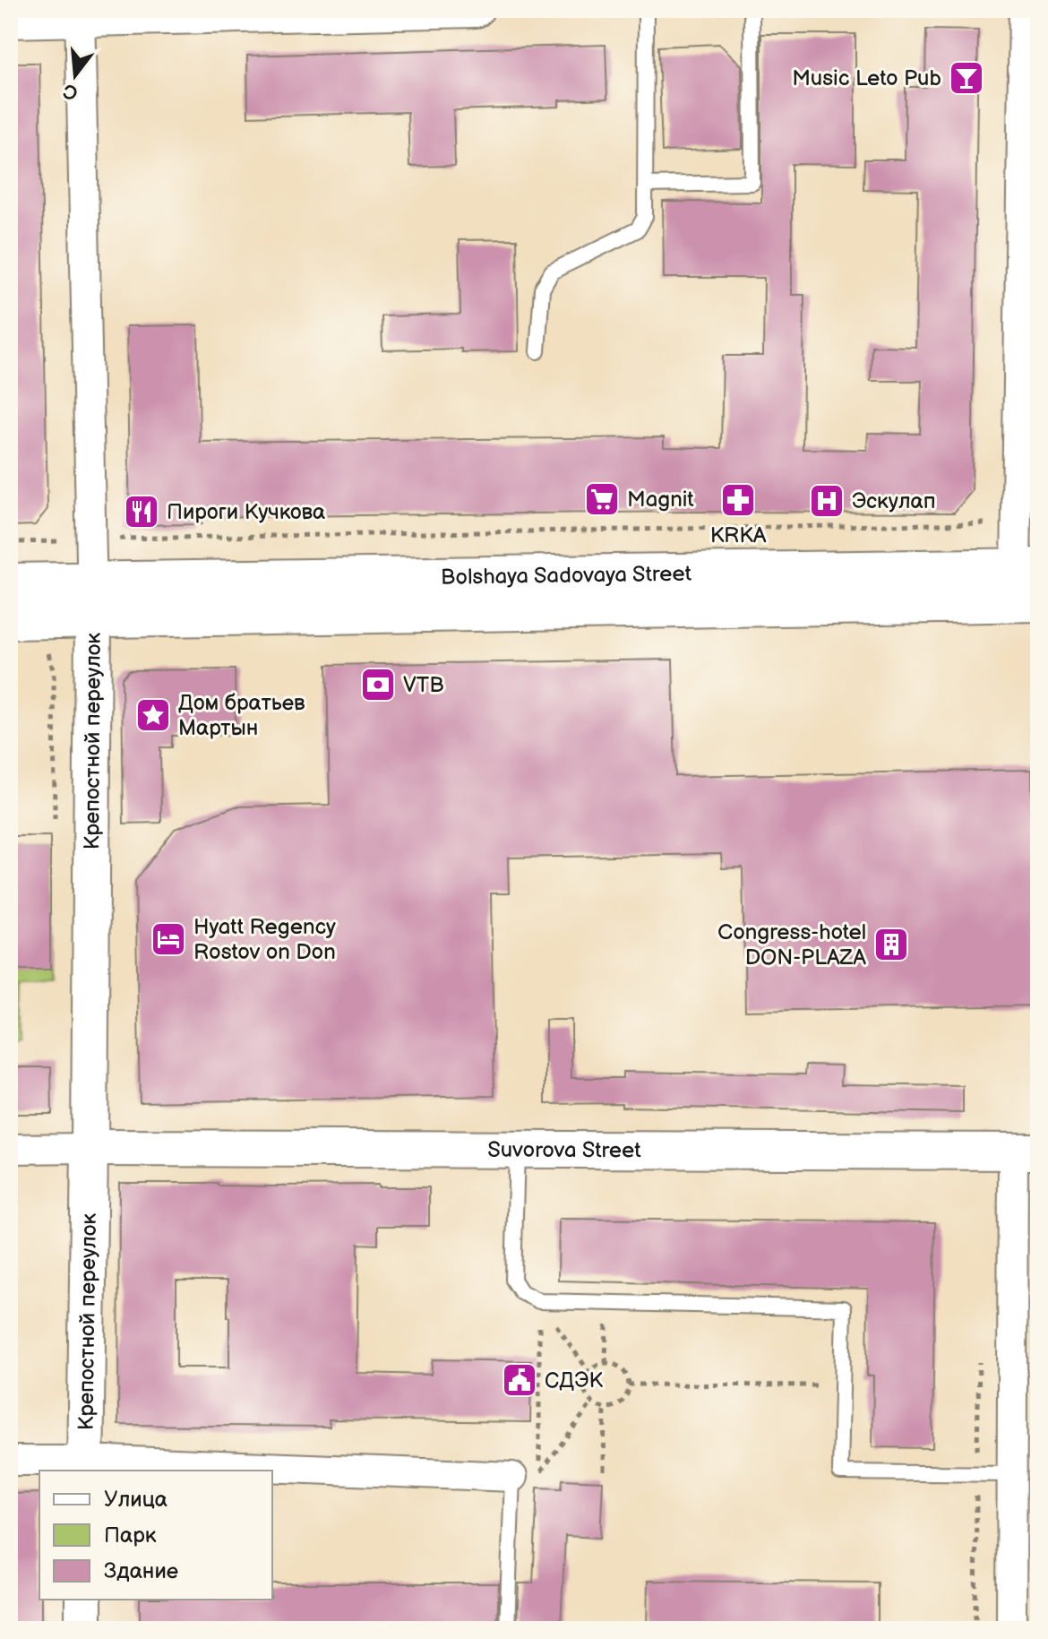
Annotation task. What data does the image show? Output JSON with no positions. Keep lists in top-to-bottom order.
{
  "streets": {
    "main road": ["Bolshaya Sadovaya Street"],
    "street": ["Крепостной переулок", "Suvorova Street"]
  },
  "crossings": [
    ["Bolshaya Sadovaya Street", "Крепостной переулок"],
    ["Крепостной переулок", "Suvorova Street"]
  ],
  "places": {
    "bar": ["Music Leto Pub"],
    "supermarket": ["Magnit"],
    "pharmacy": ["KRKA"],
    "hospital": ["Эскулап"],
    "restaurant": ["Пироги Кучкова"],
    "bank": ["VTB"],
    "place": ["Дом братьев Мартын"],
    "hotel": ["Hyatt Regency Rostov on Don"],
    "building": ["Congress-hotel DON-PLAZA"],
    "public building": ["СДЭК"]
  },
  "legend": ["Улица", "Парк", "Здание"],
  "north": "bottom"
}
